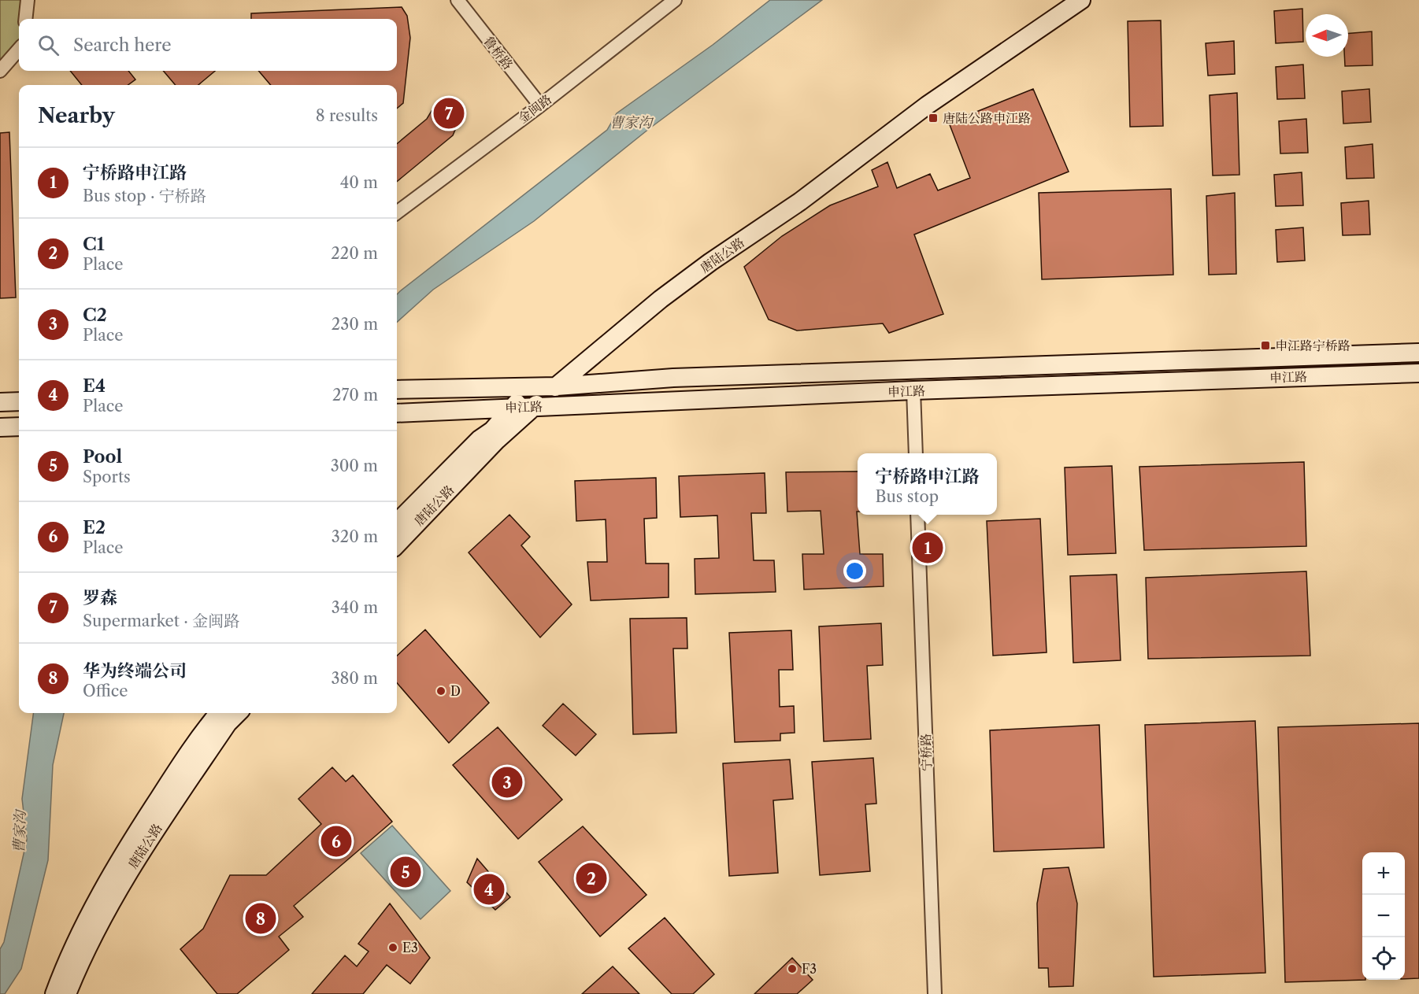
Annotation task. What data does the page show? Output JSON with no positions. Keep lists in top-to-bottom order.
{
  "streets": {
    "main road": ["唐陆公路", "申江路"],
    "street": ["鲁桥路", "金闽路", "宁桥路"]
  },
  "crossings": [
    ["鲁桥路", "金闽路"],
    ["唐陆公路", "申江路"]
  ],
  "water": ["曹家沟"],
  "places": {
    "transit": ["唐陆公路申江路", "申江路宁桥路"],
    "other": ["D", "E3", "F3"]
  },
  "north": "left",
  "page": {
    "search": "Search here",
    "heading": ["Nearby", "8 results"],
    "pins": [
      "7",
      "1",
      "3",
      "6",
      "5",
      "2",
      "4",
      "8"
    ],
    "list": [
      {
        "mark": "1",
        "name": "宁桥路申江路",
        "note": "Bus stop · 宁桥路",
        "value": "40 m"
      },
      {
        "mark": "2",
        "name": "C1",
        "note": "Place",
        "value": "220 m"
      },
      {
        "mark": "3",
        "name": "C2",
        "note": "Place",
        "value": "230 m"
      },
      {
        "mark": "4",
        "name": "E4",
        "note": "Place",
        "value": "270 m"
      },
      {
        "mark": "5",
        "name": "Pool",
        "note": "Sports",
        "value": "300 m"
      },
      {
        "mark": "6",
        "name": "E2",
        "note": "Place",
        "value": "320 m"
      },
      {
        "mark": "7",
        "name": "罗森",
        "note": "Supermarket · 金闽路",
        "value": "340 m"
      },
      {
        "mark": "8",
        "name": "华为终端公司",
        "note": "Office",
        "value": "380 m"
      }
    ],
    "popup": ["宁桥路申江路", "Bus stop"],
    "map_buttons": ["+", "−"]
  }
}
